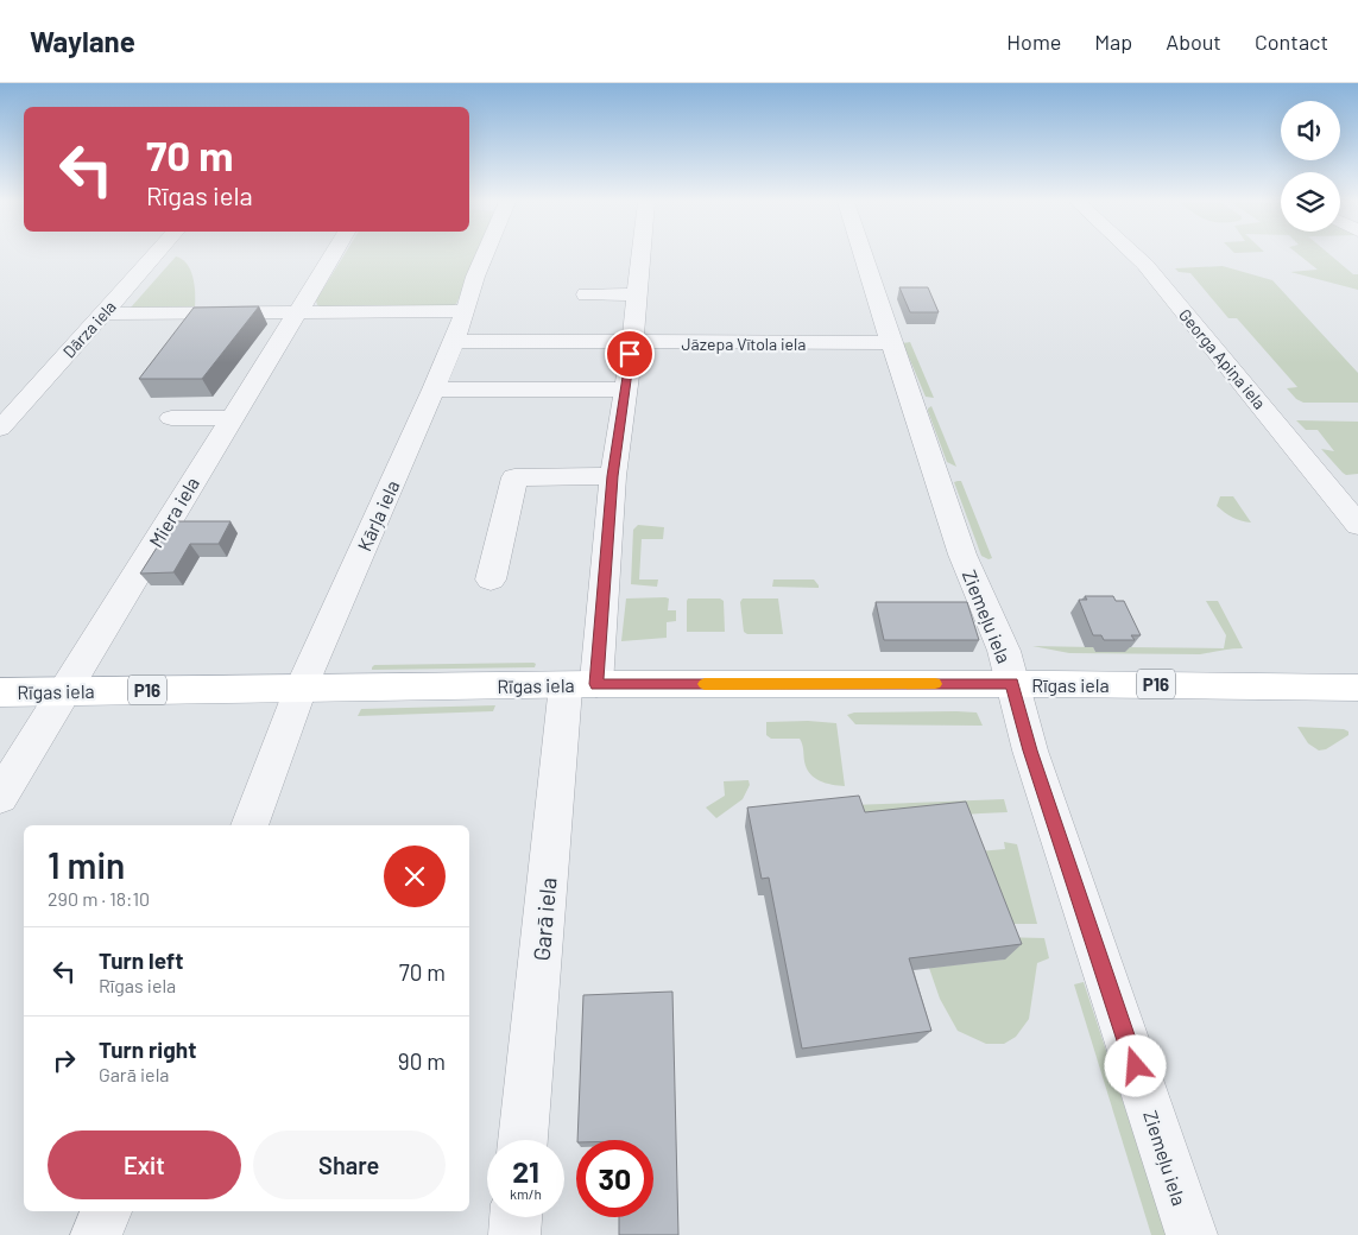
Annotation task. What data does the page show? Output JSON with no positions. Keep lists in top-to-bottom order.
{
  "streets": {
    "main road": ["Rīgas iela", "P16"],
    "street": [
      "Dārza iela",
      "Jāzepa Vītola iela",
      "Georga Apiņa iela",
      "Miera iela",
      "Kārļa iela",
      "Ziemeļu iela",
      "Garā iela"
    ]
  },
  "crossings": [
    ["Jāzepa Vītola iela", "Kārļa iela"],
    ["Jāzepa Vītola iela", "Ziemeļu iela"],
    ["Jāzepa Vītola iela", "Garā iela"],
    ["Miera iela", "Rīgas iela"],
    ["Kārļa iela", "Rīgas iela"],
    ["Ziemeļu iela", "Rīgas iela"],
    ["Rīgas iela", "Garā iela"]
  ],
  "page": {
    "header": "Waylane",
    "nav": [
      "Home",
      "Map",
      "About",
      "Contact"
    ],
    "turn": ["70 m", "Rīgas iela"],
    "heading": ["1 min", "290 m · 18:10"],
    "list": [
      {
        "name": "Turn left",
        "note": "Rīgas iela",
        "value": "70 m"
      },
      {
        "name": "Turn right",
        "note": "Garā iela",
        "value": "90 m"
      }
    ],
    "buttons": ["Exit", "Share"],
    "speed": "21 km/h",
    "limit": "30"
  }
}
